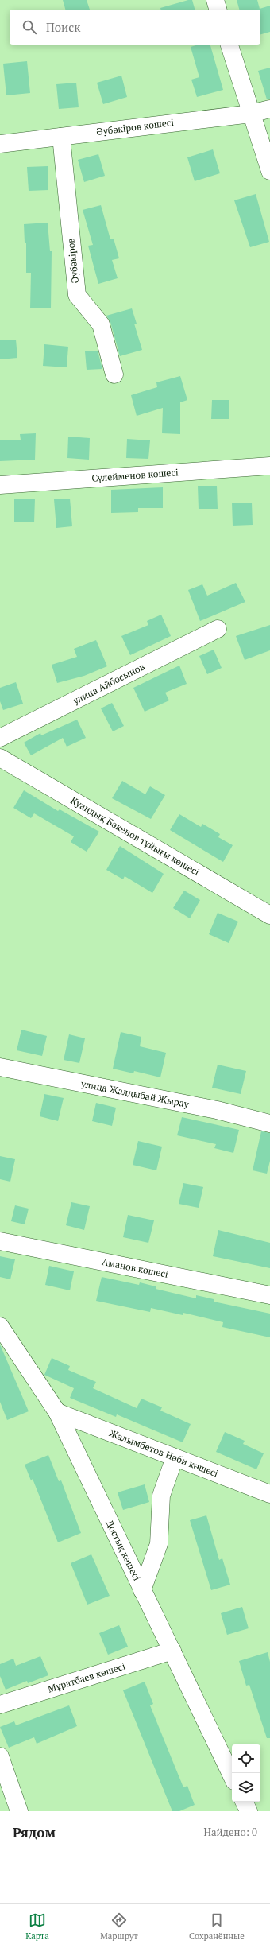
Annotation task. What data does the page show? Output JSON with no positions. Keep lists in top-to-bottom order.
{
  "streets": {
    "street": [
      "Әубәкіров көшесі",
      "Әубәкіров",
      "Сүлейменов көшесі",
      "улица Айбосынов",
      "Қуандық Бәкенов тұйығы көшесі",
      "улица Жалдыбай Жырау",
      "Аманов көшесі",
      "Жалымбетов Нәби көшесі",
      "Достық көшесі",
      "Мұратбаев көшесі"
    ]
  },
  "crossings": [
    ["Әубәкіров көшесі", "Әубәкіров"],
    ["Жалымбетов Нәби көшесі", "Достық көшесі"],
    ["Достық көшесі", "Мұратбаев көшесі"]
  ],
  "page": {
    "search": "Поиск",
    "heading": ["Рядом", "Найдено: 0"],
    "nav": ["Карта", "Маршрут", "Сохранённые"]
  }
}
